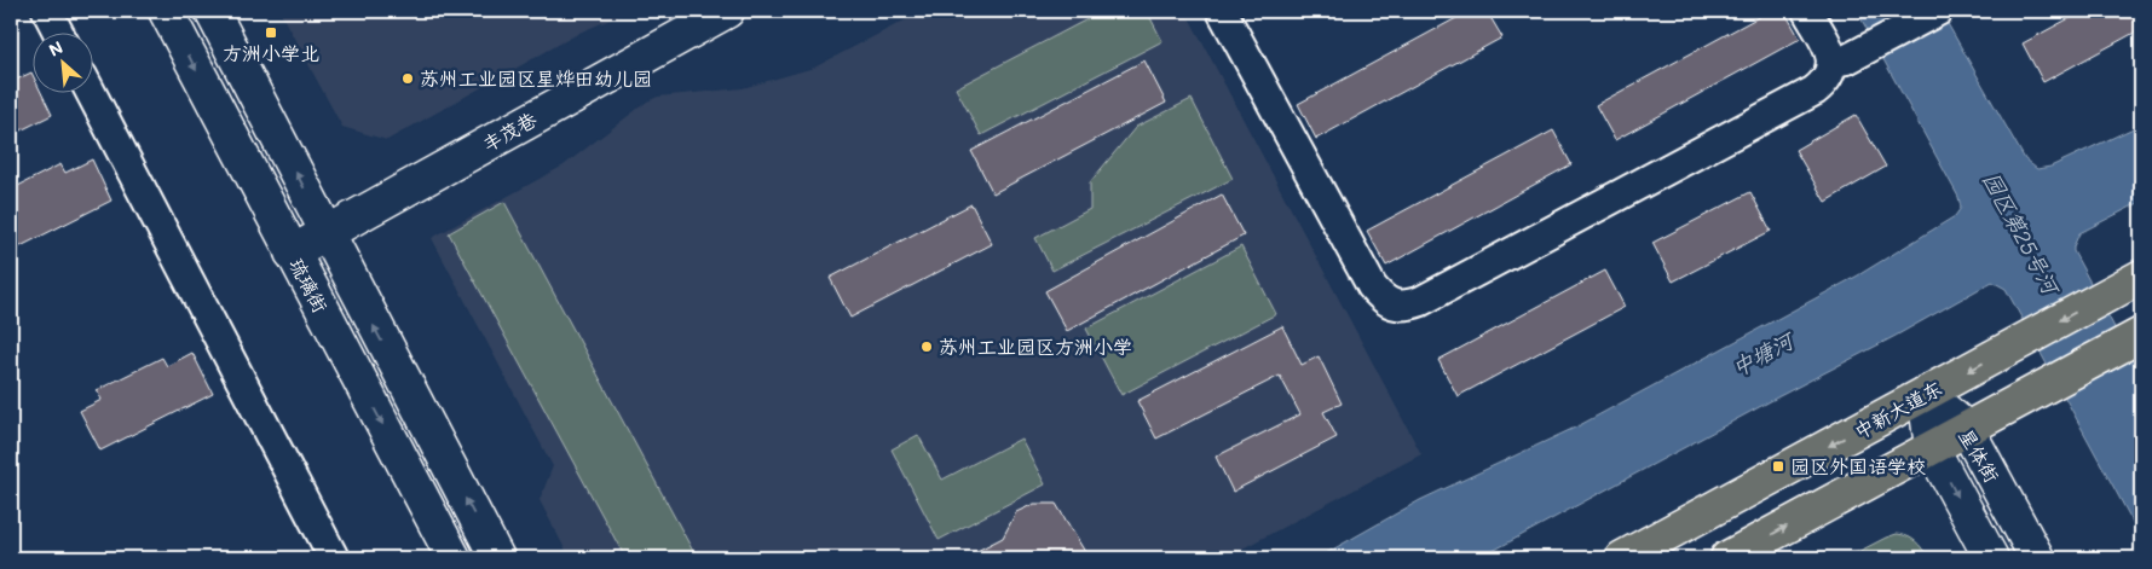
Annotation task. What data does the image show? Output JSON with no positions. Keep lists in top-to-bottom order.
{
  "streets": {
    "main road": [
      "丰茂巷",
      "琉璃街",
      "中新大道东",
      "星体街"
    ]
  },
  "crossings": [
    ["丰茂巷", "琉璃街"],
    ["中新大道东", "星体街"]
  ],
  "water": ["园区第25号河", "中塘河"],
  "places": {
    "transit": ["方洲小学北", "园区外国语学校"],
    "other": ["苏州工业园区星烨田幼儿园", "苏州工业园区方洲小学"]
  },
  "north": "top left"
}
